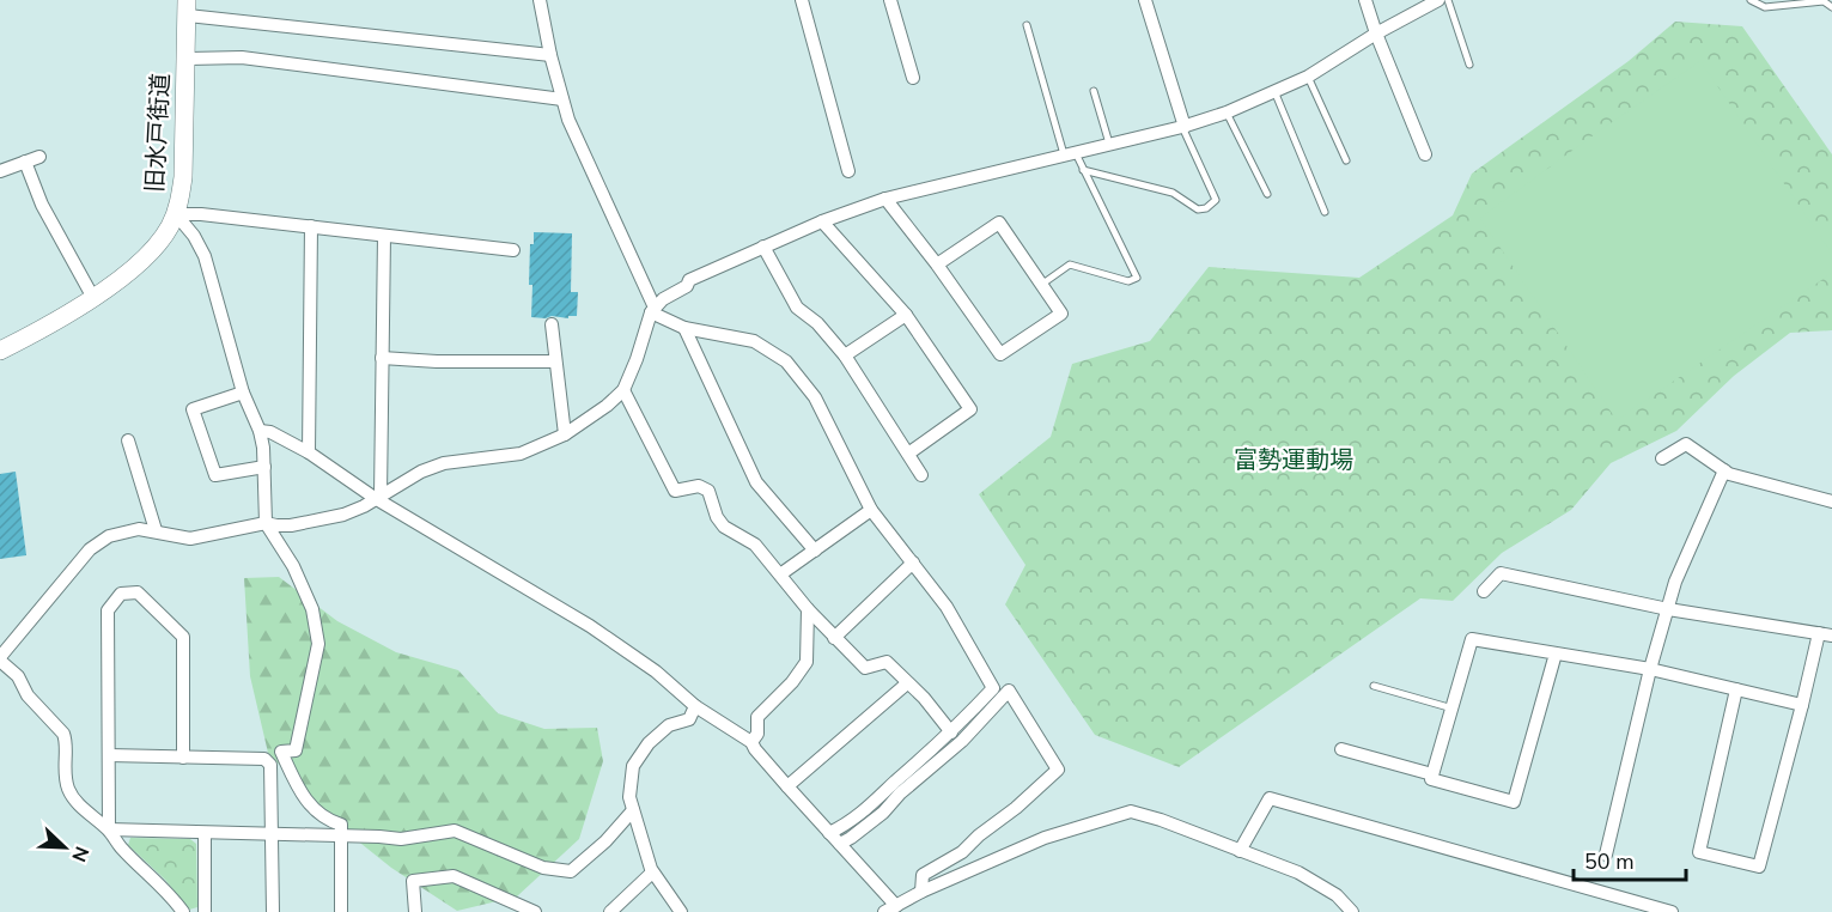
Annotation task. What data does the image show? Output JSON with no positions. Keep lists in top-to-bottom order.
{
  "streets": {
    "street": ["旧水戸街道"]
  },
  "parks": ["富勢運動場"],
  "scale_bar": "50 m",
  "north": "bottom right"
}
